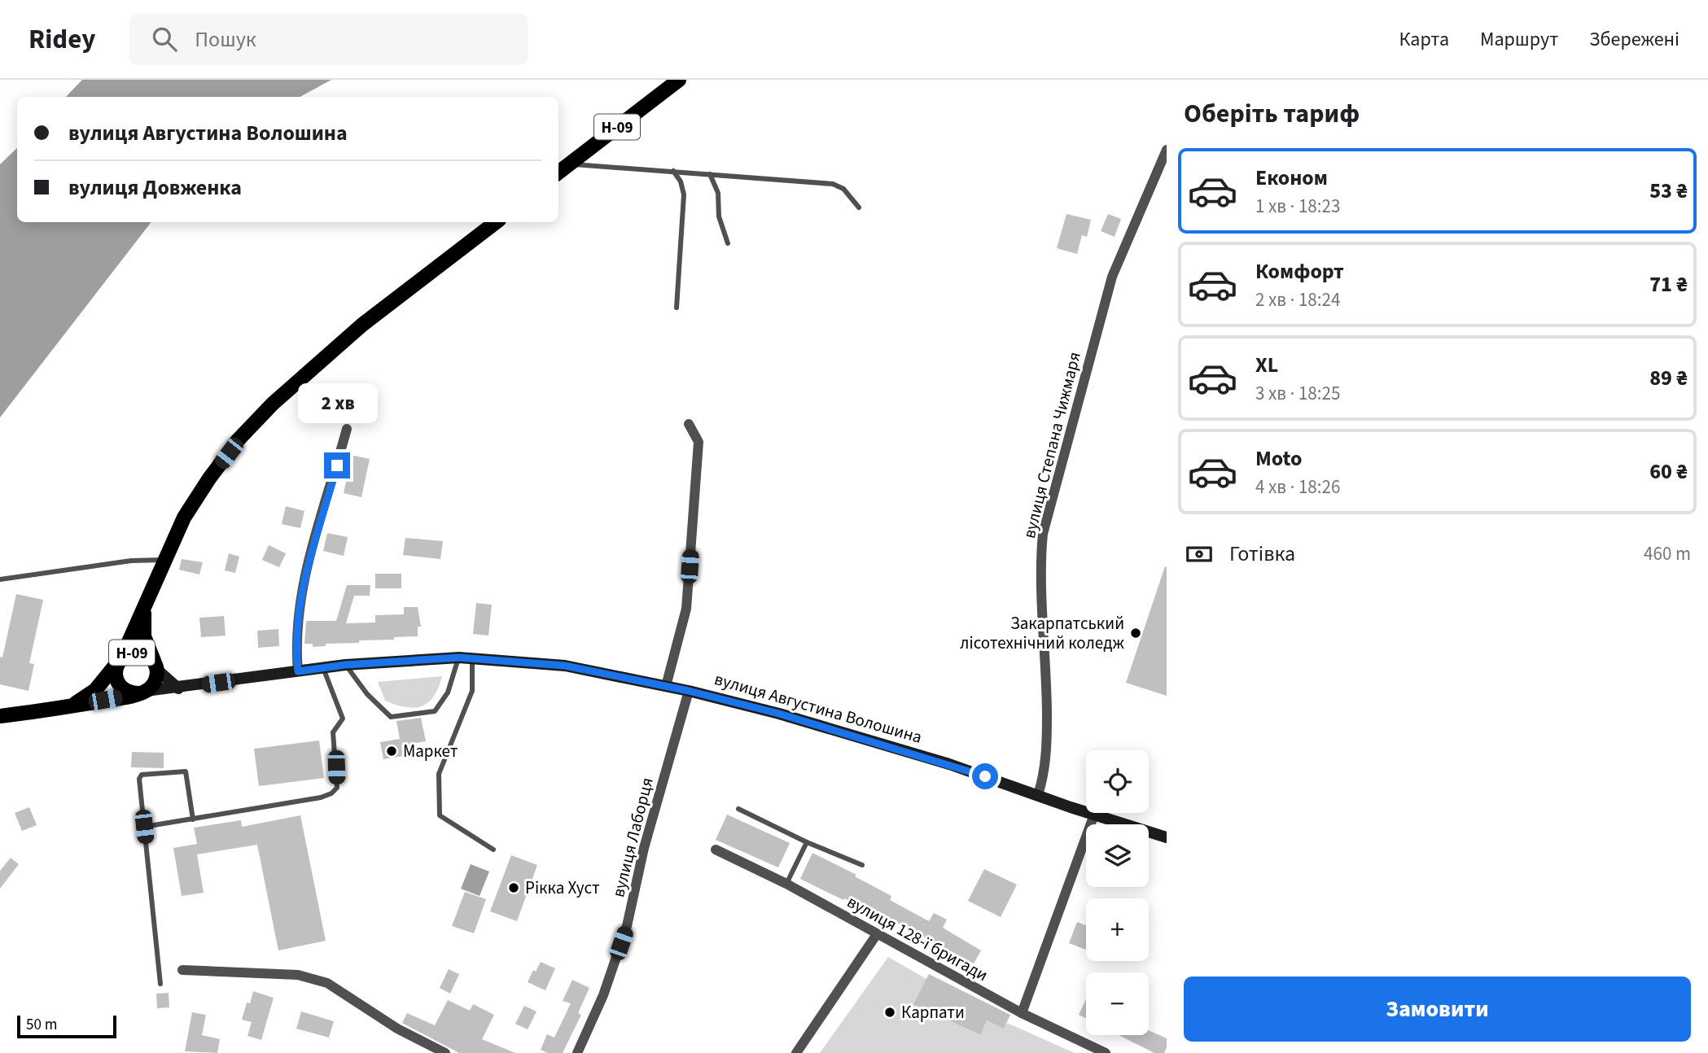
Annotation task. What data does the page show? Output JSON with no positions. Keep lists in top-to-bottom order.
{
  "streets": {
    "main road": ["Н-09", "вулиця Августина Волошина"],
    "street": ["вулиця Степана Чижмаря", "вулиця Лаборця", "вулиця 128-ї бригади"]
  },
  "crossings": [
    ["Н-09", "вулиця Августина Волошина"],
    ["вулиця Степана Чижмаря", "вулиця Августина Волошина"],
    ["вулиця Августина Волошина", "вулиця Лаборця"]
  ],
  "places": [
    "Закарпатський лісотехнічний коледж",
    "Маркет",
    "Рікка Хуст",
    "Карпати"
  ],
  "scale_bar": "50 m",
  "page": {
    "header": "Ridey",
    "search": "Пошук",
    "nav": ["Карта", "Маршрут", "Збережені"],
    "heading": "Оберіть тариф",
    "banner": ["вулиця Августина Волошина", "вулиця Довженка"],
    "list": [
      {
        "name": "Економ",
        "note": "1 хв · 18:23",
        "value": "53 ₴"
      },
      {
        "name": "Комфорт",
        "note": "2 хв · 18:24",
        "value": "71 ₴"
      },
      {
        "name": "XL",
        "note": "3 хв · 18:25",
        "value": "89 ₴"
      },
      {
        "name": "Moto",
        "note": "4 хв · 18:26",
        "value": "60 ₴"
      }
    ],
    "bubble": "2 хв",
    "pay": ["Готівка", "460 m"],
    "map_buttons": ["+", "−"],
    "buttons": "Замовити",
    "scale": "50 m"
  }
}
